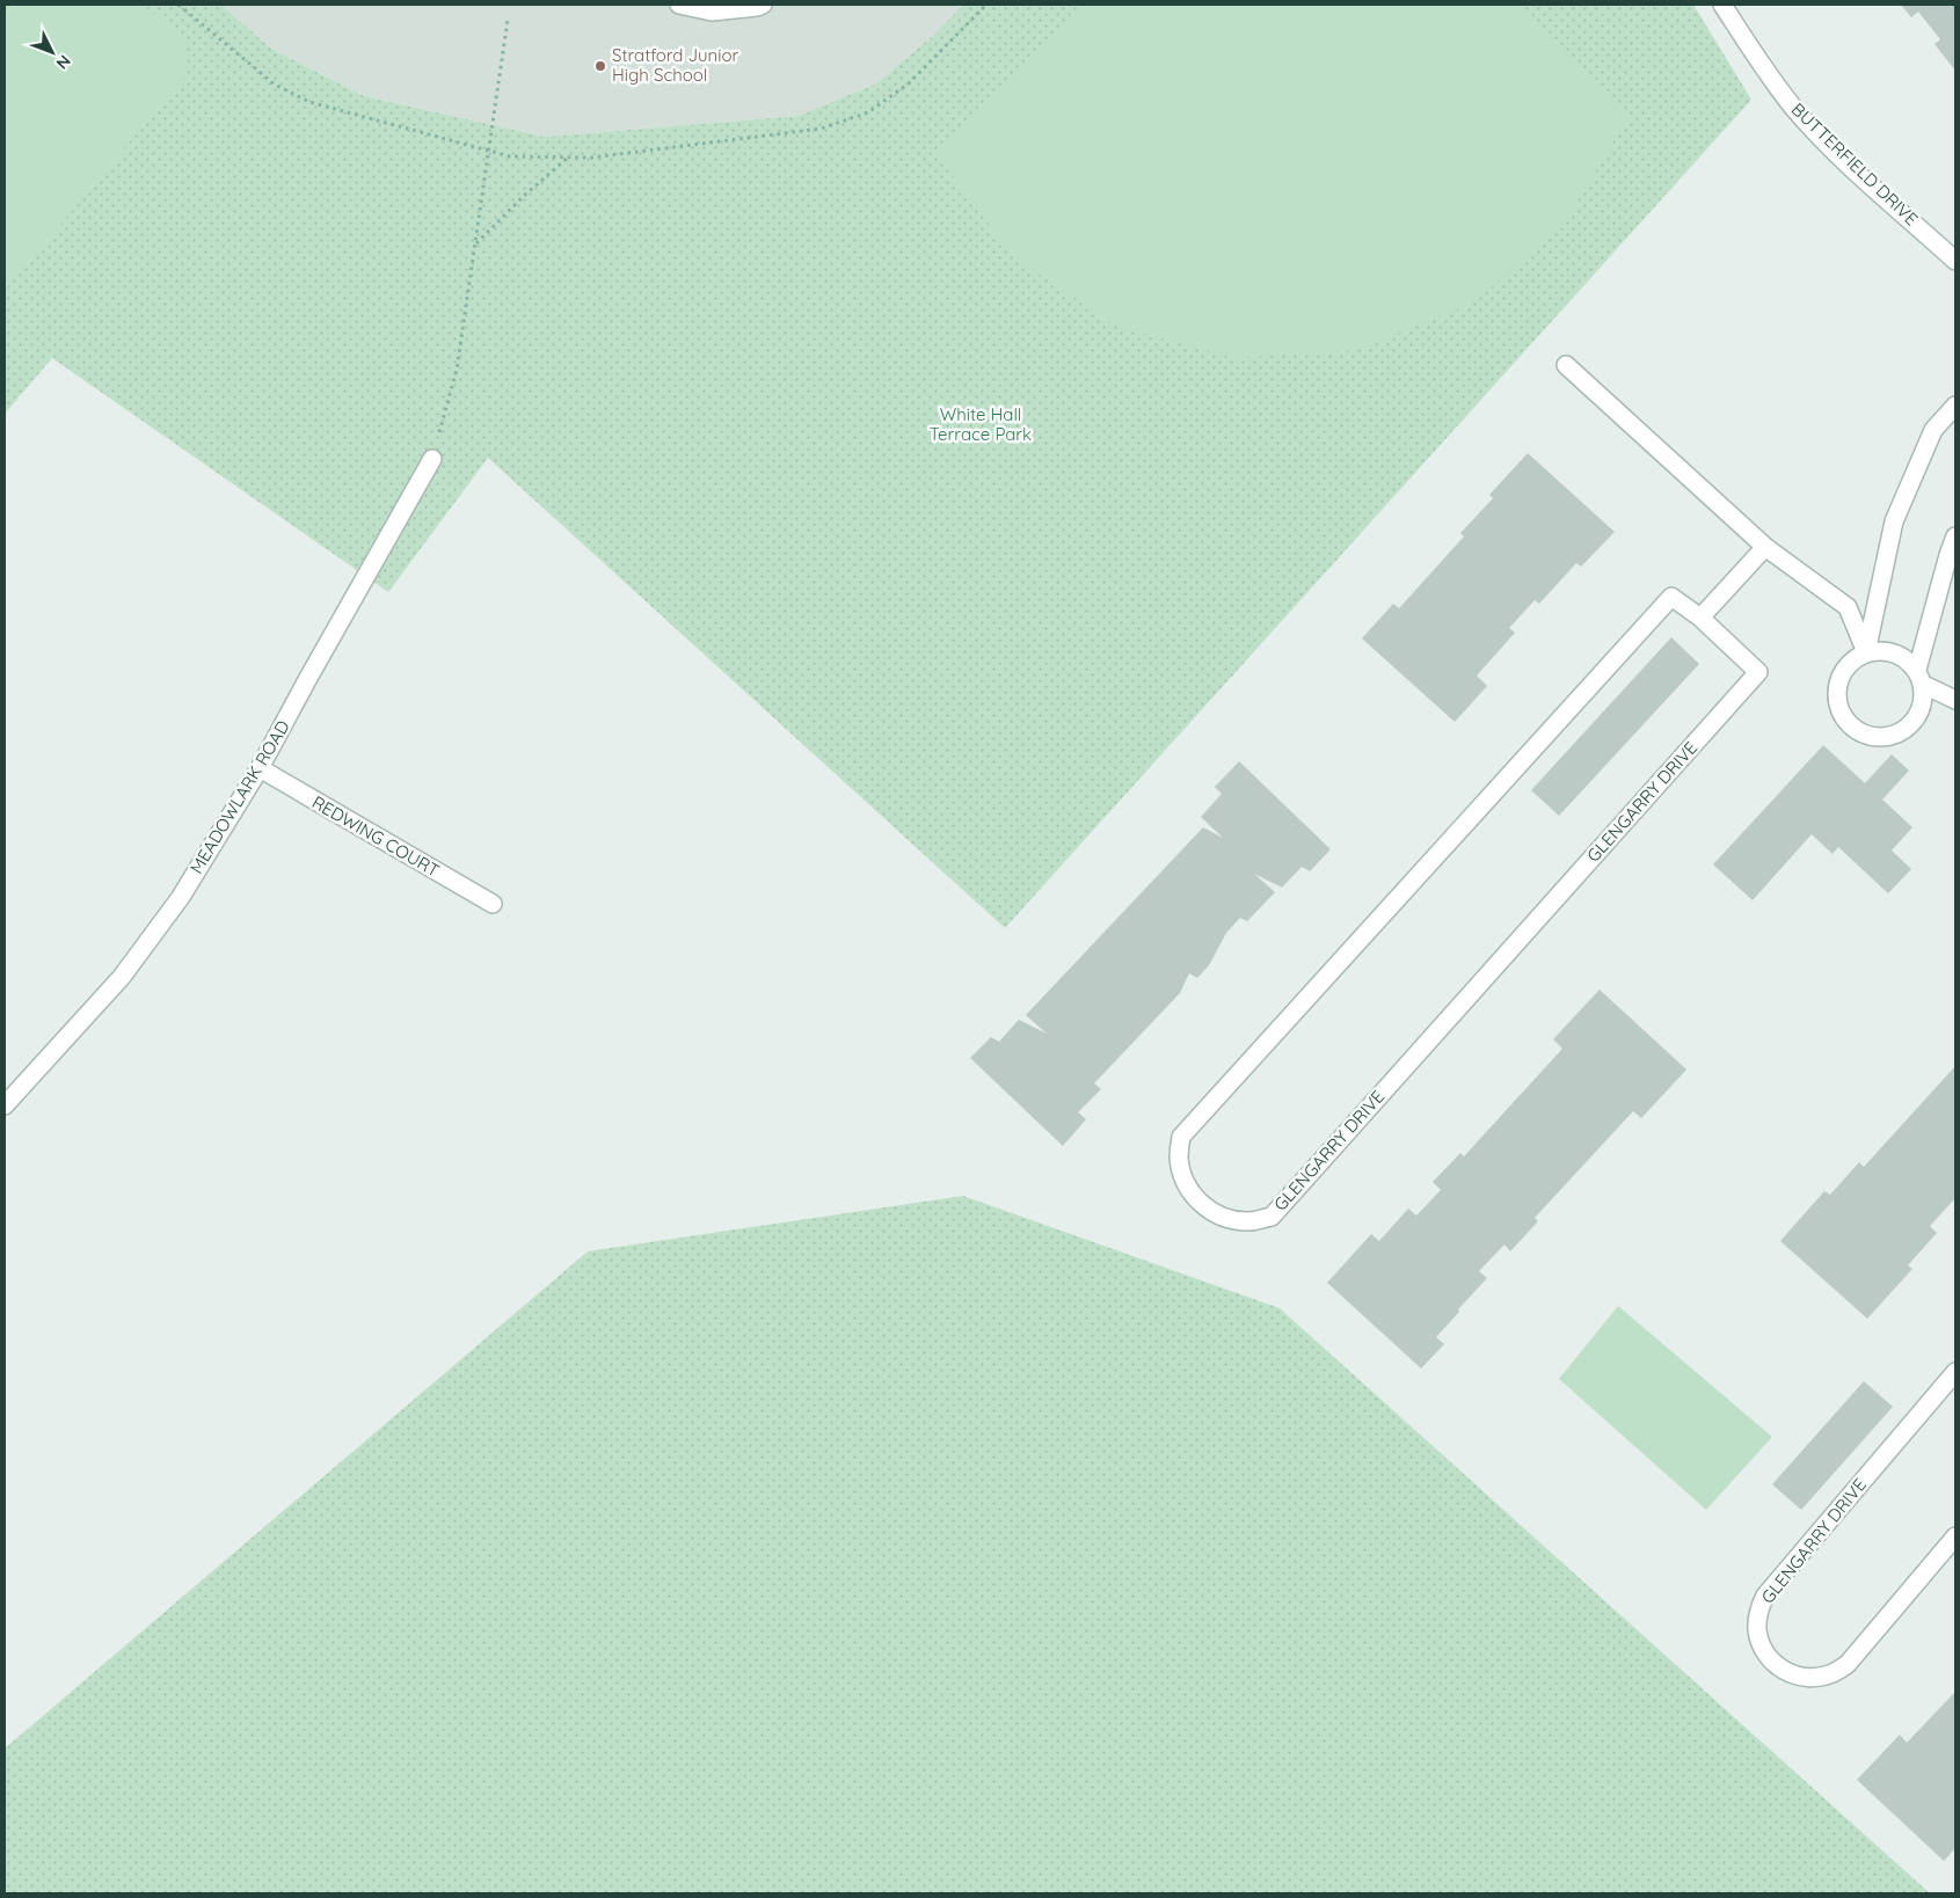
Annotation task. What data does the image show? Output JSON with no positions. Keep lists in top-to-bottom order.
{
  "streets": {
    "street": [
      "BUTTERFIELD DRIVE",
      "MEADOWLARK ROAD",
      "GLENGARRY DRIVE",
      "REDWING COURT"
    ]
  },
  "crossings": [
    ["MEADOWLARK ROAD", "REDWING COURT"]
  ],
  "parks": ["White Hall Terrace Park"],
  "places": ["Stratford Junior High School"],
  "north": "bottom right"
}
